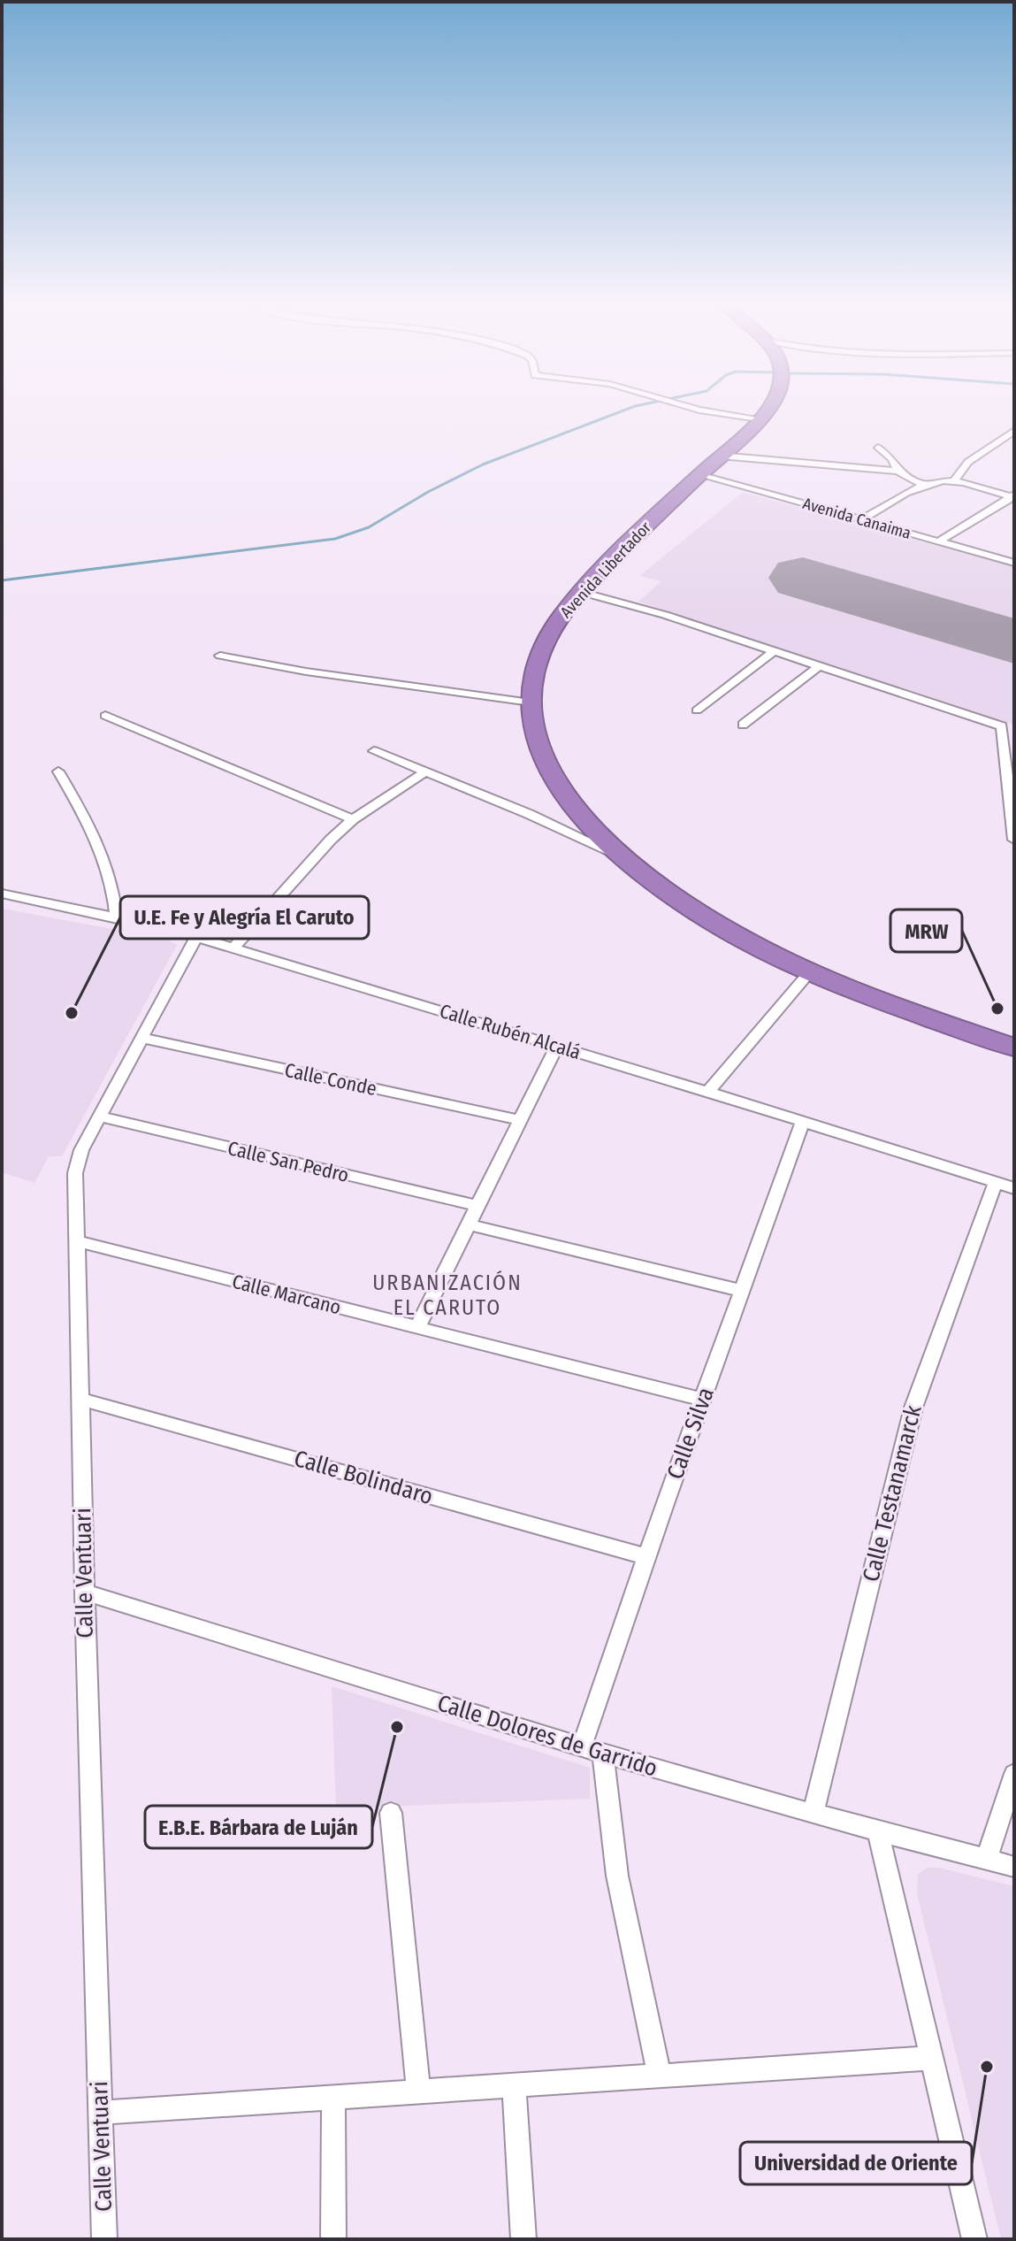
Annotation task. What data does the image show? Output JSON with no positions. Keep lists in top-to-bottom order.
{
  "streets": {
    "highway": ["Avenida Libertador"],
    "street": [
      "Avenida Canaima",
      "Calle Rubén Alcalá",
      "Calle Conde",
      "Calle San Pedro",
      "Calle Marcano",
      "Calle Silva",
      "Calle Bolindaro",
      "Calle Testanamarck",
      "Calle Ventuari",
      "Calle Dolores de Garrido"
    ]
  },
  "crossings": [
    ["Avenida Canaima", "Avenida Libertador"],
    ["Calle Rubén Alcalá", "Calle Silva"],
    ["Calle Rubén Alcalá", "Calle Testanamarck"],
    ["Calle Rubén Alcalá", "Calle Ventuari"],
    ["Calle Conde", "Calle Ventuari"],
    ["Calle San Pedro", "Calle Ventuari"],
    ["Calle Marcano", "Calle Silva"],
    ["Calle Marcano", "Calle Ventuari"],
    ["Calle Silva", "Calle Bolindaro"],
    ["Calle Silva", "Calle Dolores de Garrido"],
    ["Calle Bolindaro", "Calle Ventuari"],
    ["Calle Testanamarck", "Calle Dolores de Garrido"],
    ["Calle Ventuari", "Calle Dolores de Garrido"]
  ],
  "districts": ["URBANIZACIÓN EL CARUTO"],
  "places": [
    "MRW",
    "U.E. Fe y Alegría El Caruto",
    "E.B.E. Bárbara de Luján",
    "Universidad de Oriente"
  ]
}
